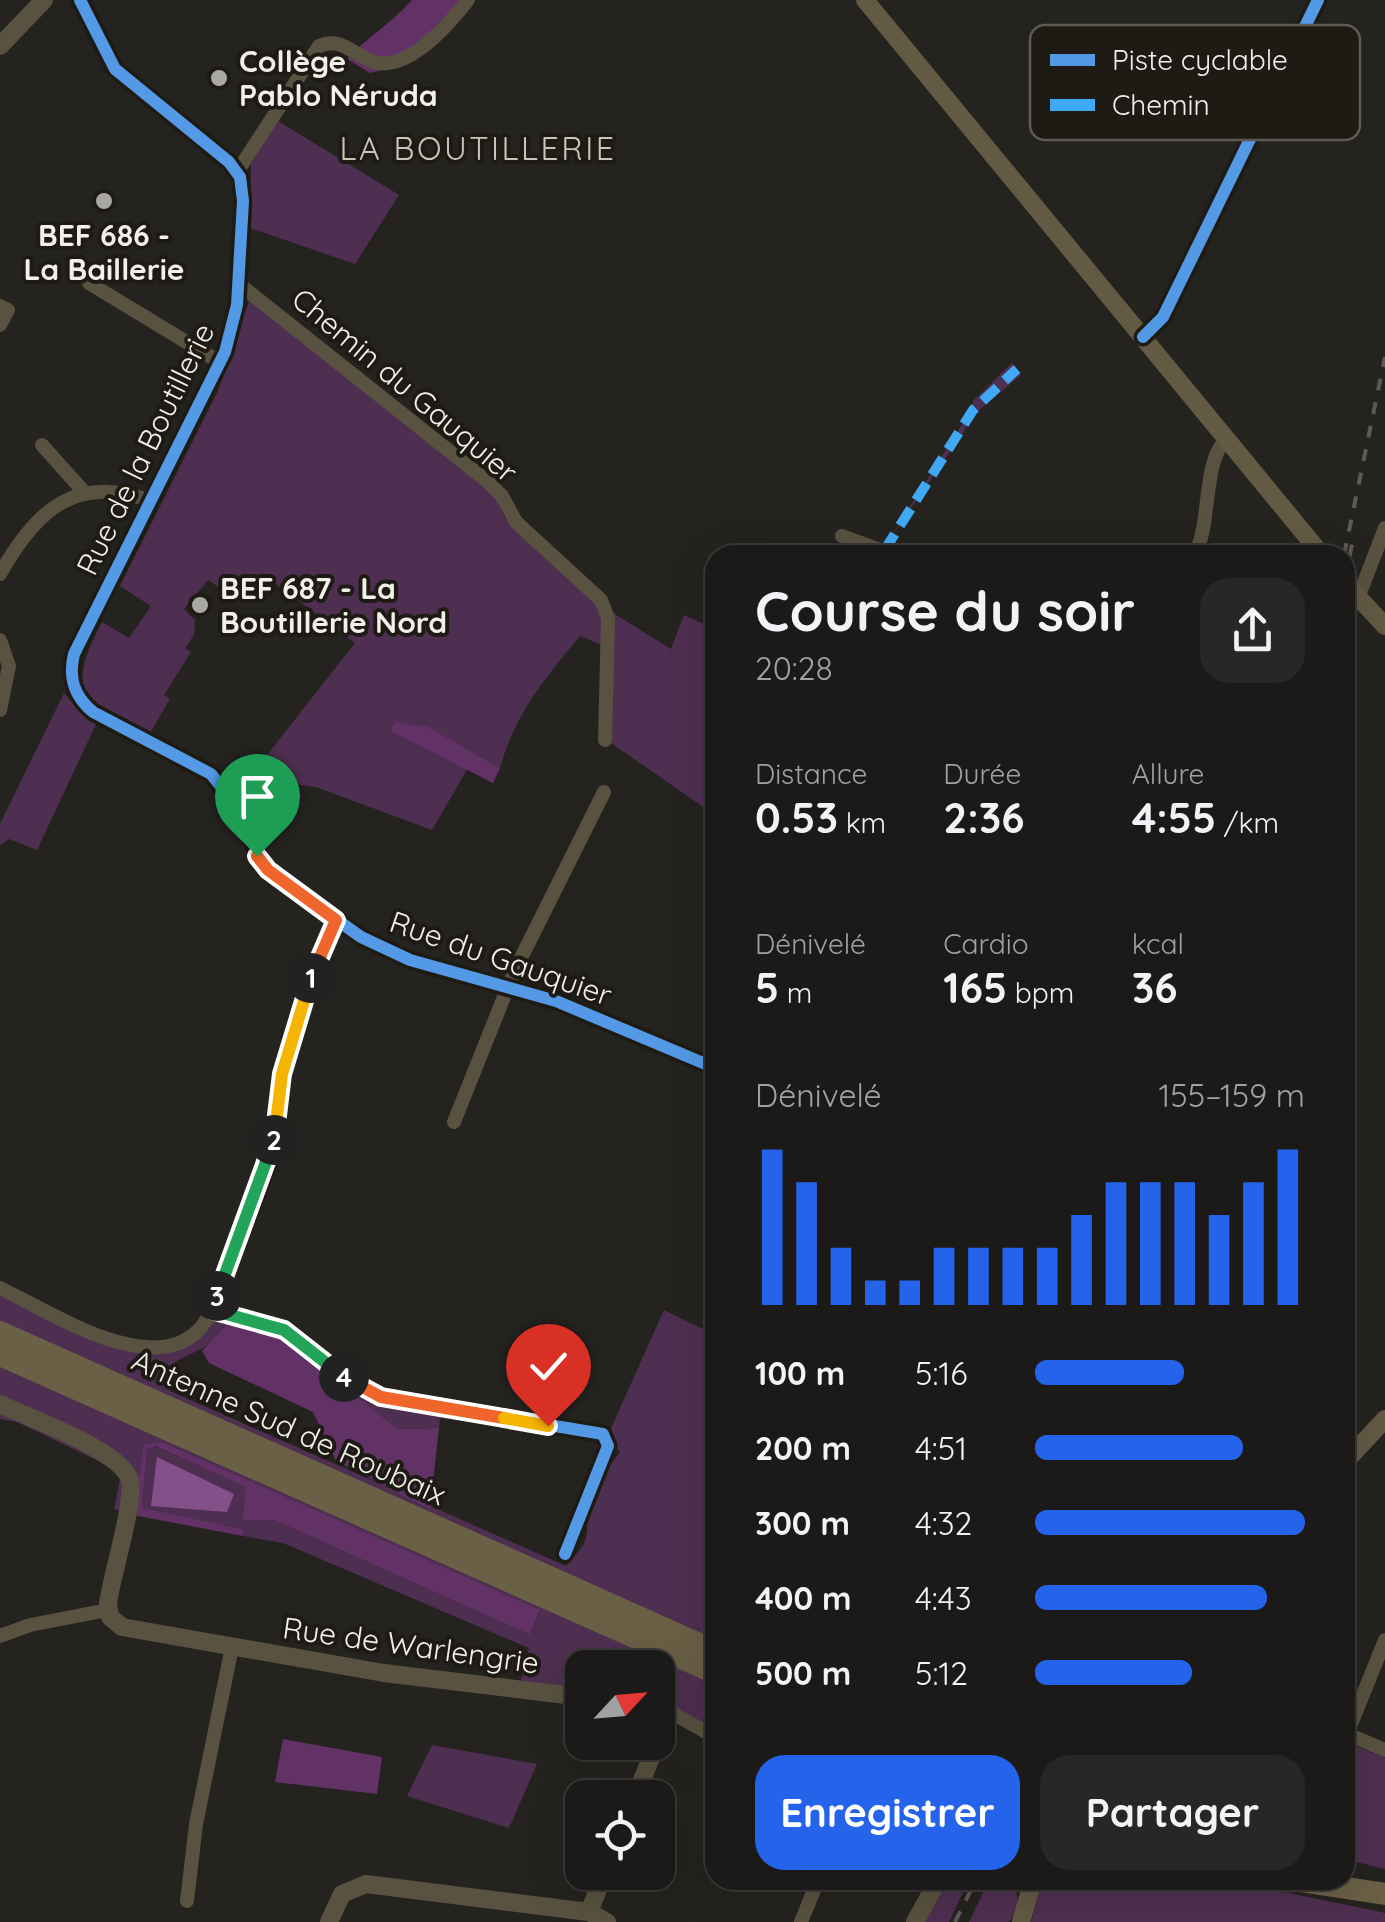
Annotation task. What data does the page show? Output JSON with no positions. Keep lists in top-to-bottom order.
{
  "streets": {
    "highway": ["Antenne Sud de Roubaix"],
    "street": [
      "Chemin du Gauquier",
      "Rue de la Boutillerie",
      "Rue du Gauquier",
      "Rue de Warlengrie"
    ]
  },
  "crossings": [
    ["Chemin du Gauquier", "Rue de la Boutillerie"],
    ["Rue de la Boutillerie", "Rue du Gauquier"]
  ],
  "districts": ["LA BOUTILLERIE"],
  "places": ["Collège Pablo Néruda", "BEF 686 - La Baillerie", "BEF 687 - La Boutillerie Nord"],
  "legend": ["Piste cyclable", "Chemin"],
  "north": "top right",
  "page": {
    "heading": ["Course du soir", "20:28"],
    "stats": [
      ["Distance", "0.53 km"],
      ["Durée", "2:36"],
      ["Allure", "4:55 /km"],
      ["Dénivelé", "5 m"],
      ["Cardio", "165 bpm"],
      ["kcal", "36"]
    ],
    "pins": [
      "1",
      "2",
      "3",
      "4"
    ],
    "chart": ["Dénivelé", "155–159 m"],
    "list": [
      {
        "name": "100 m",
        "note": "5:16"
      },
      {
        "name": "200 m",
        "note": "4:51"
      },
      {
        "name": "300 m",
        "note": "4:32"
      },
      {
        "name": "400 m",
        "note": "4:43"
      },
      {
        "name": "500 m",
        "note": "5:12"
      }
    ],
    "buttons": ["Enregistrer", "Partager"]
  }
}
